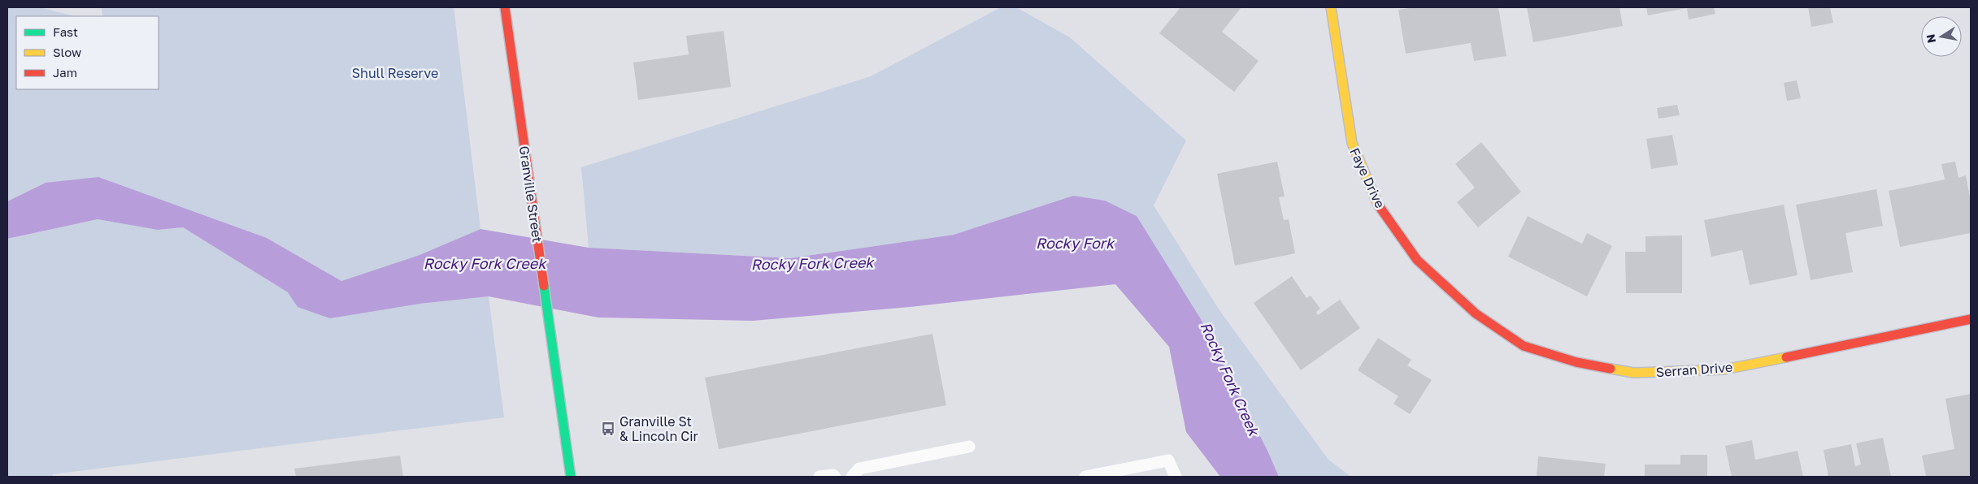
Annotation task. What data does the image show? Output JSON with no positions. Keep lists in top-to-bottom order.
{
  "streets": {
    "street": ["Faye Drive", "Granville Street", "Serran Drive"]
  },
  "crossings": [
    ["Faye Drive", "Serran Drive"]
  ],
  "water": ["Rocky Fork", "Rocky Fork Creek"],
  "parks": ["Shull Reserve"],
  "places": {
    "bus stop": ["Granville St & Lincoln Cir"]
  },
  "legend": ["Fast", "Slow", "Jam"],
  "north": "left"
}
